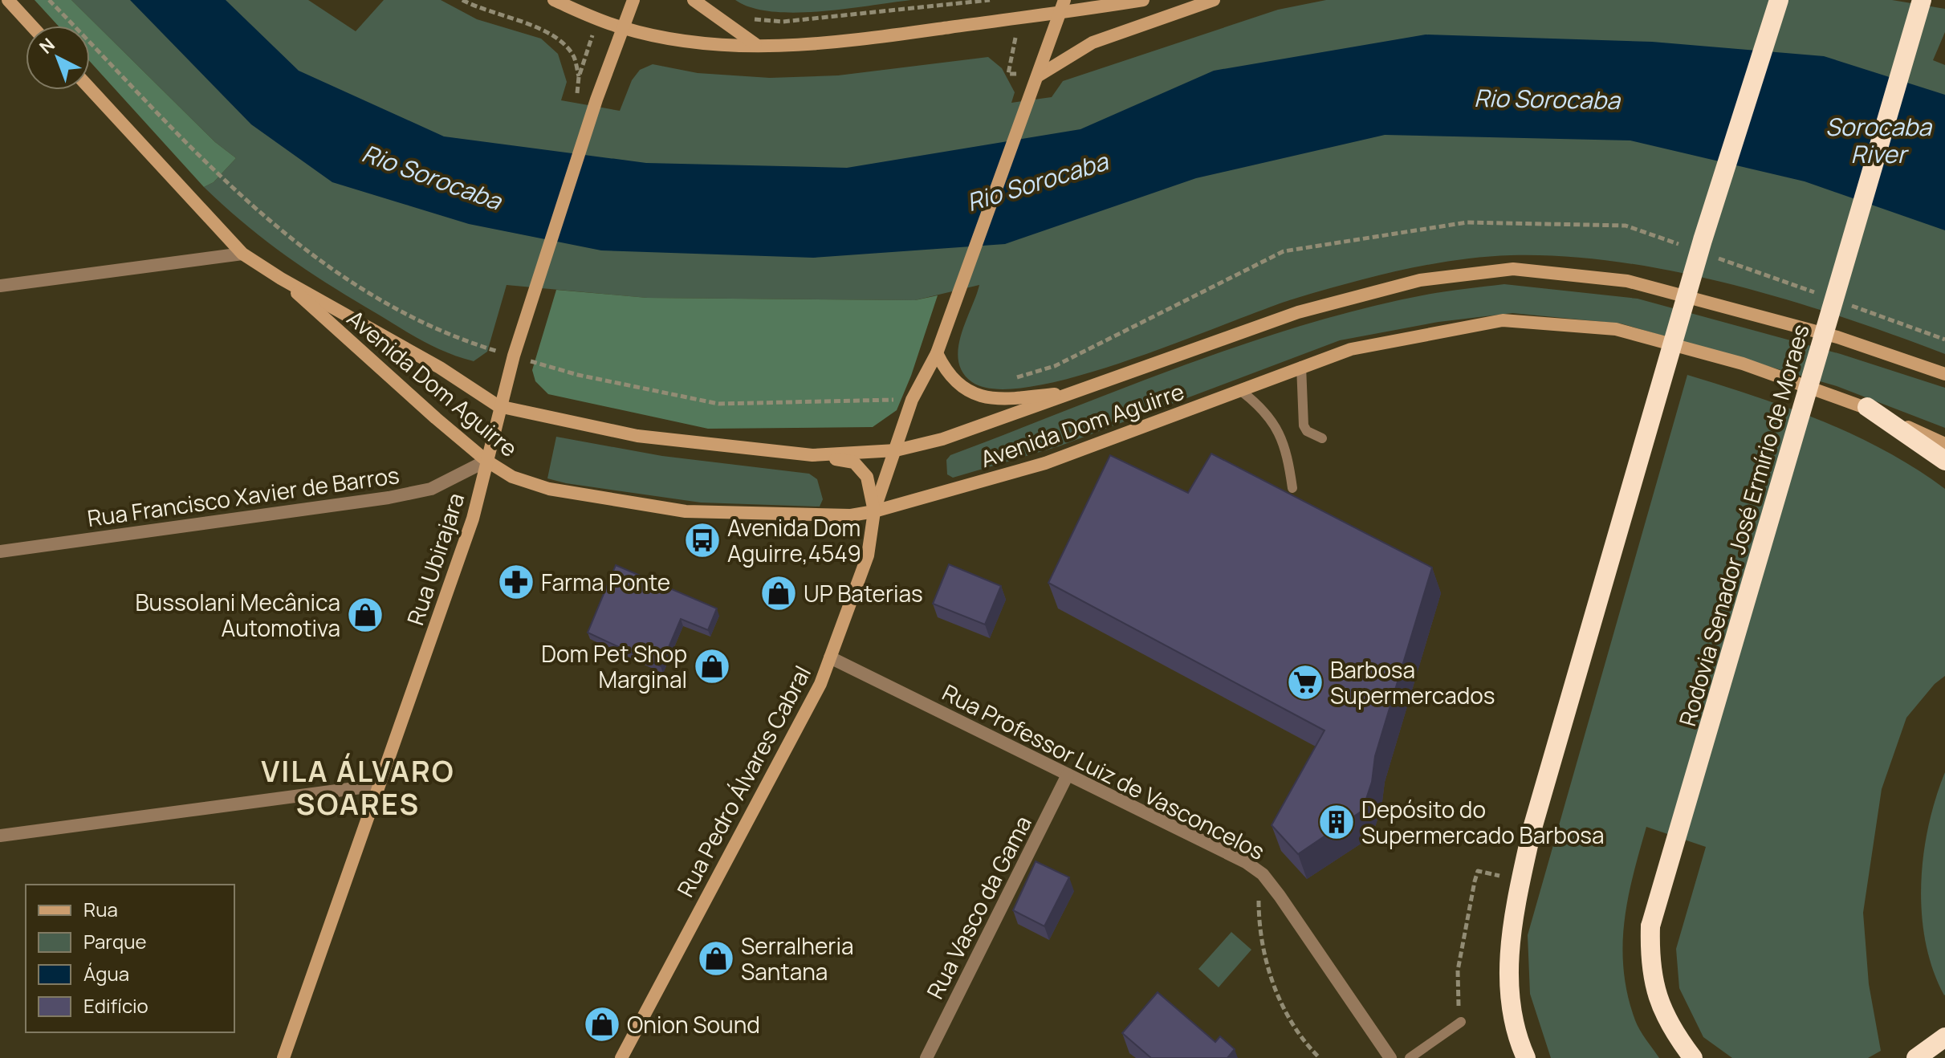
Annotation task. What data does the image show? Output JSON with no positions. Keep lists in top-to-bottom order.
{
  "streets": {
    "highway": ["Rodovia Senador José Ermírio de Moraes"],
    "main road": ["Avenida Dom Aguirre", "Rua Ubirajara", "Rua Pedro Álvares Cabral"],
    "street": ["Rua Francisco Xavier de Barros", "Rua Professor Luiz de Vasconcelos", "Rua Vasco da Gama"]
  },
  "crossings": [
    ["Avenida Dom Aguirre", "Rua Francisco Xavier de Barros"],
    ["Avenida Dom Aguirre", "Rua Ubirajara"],
    ["Avenida Dom Aguirre", "Rua Pedro Álvares Cabral"],
    ["Rua Francisco Xavier de Barros", "Rua Ubirajara"],
    ["Rua Professor Luiz de Vasconcelos", "Rua Pedro Álvares Cabral"],
    ["Rua Professor Luiz de Vasconcelos", "Rua Vasco da Gama"]
  ],
  "districts": ["VILA ÁLVARO SOARES"],
  "water": ["Rio Sorocaba", "Sorocaba River"],
  "places": {
    "bus stop": ["Avenida Dom Aguirre,4549"],
    "pharmacy": ["Farma Ponte"],
    "shop": [
      "UP Baterias",
      "Bussolani Mecânica Automotiva",
      "Dom Pet Shop Marginal",
      "Serralheria Santana",
      "Onion Sound"
    ],
    "supermarket": ["Barbosa Supermercados"],
    "building": ["Depósito do Supermercado Barbosa"]
  },
  "legend": [
    "Rua",
    "Parque",
    "Água",
    "Edifício"
  ],
  "north": "top left"
}
